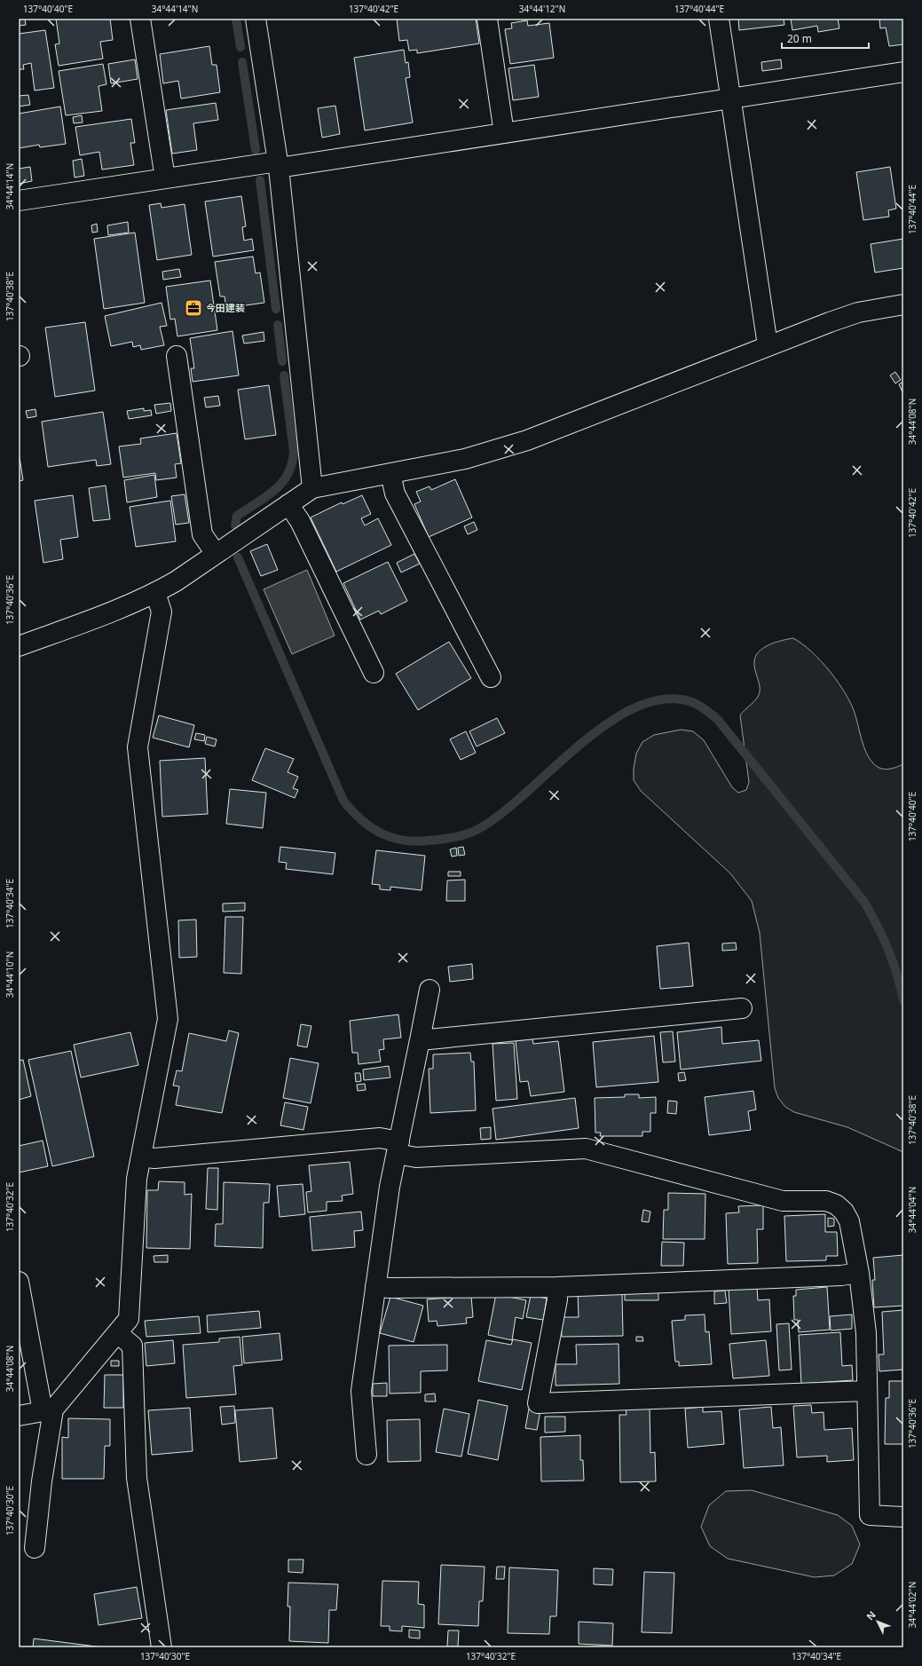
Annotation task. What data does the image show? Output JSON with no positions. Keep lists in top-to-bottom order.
{
  "places": {
    "office": ["今田建装"]
  },
  "scale_bar": "20 m",
  "north": "top left",
  "coordinates": [
    "137°40'40\"E",
    "34°44'14\"N",
    "137°40'42\"E",
    "34°44'12\"N",
    "137°40'44\"E",
    "137°40'38\"E",
    "34°44'08\"N",
    "137°40'36\"E",
    "137°40'34\"E",
    "34°44'10\"N",
    "137°40'32\"E",
    "34°44'04\"N",
    "137°40'30\"E",
    "34°44'02\"N"
  ]
}
